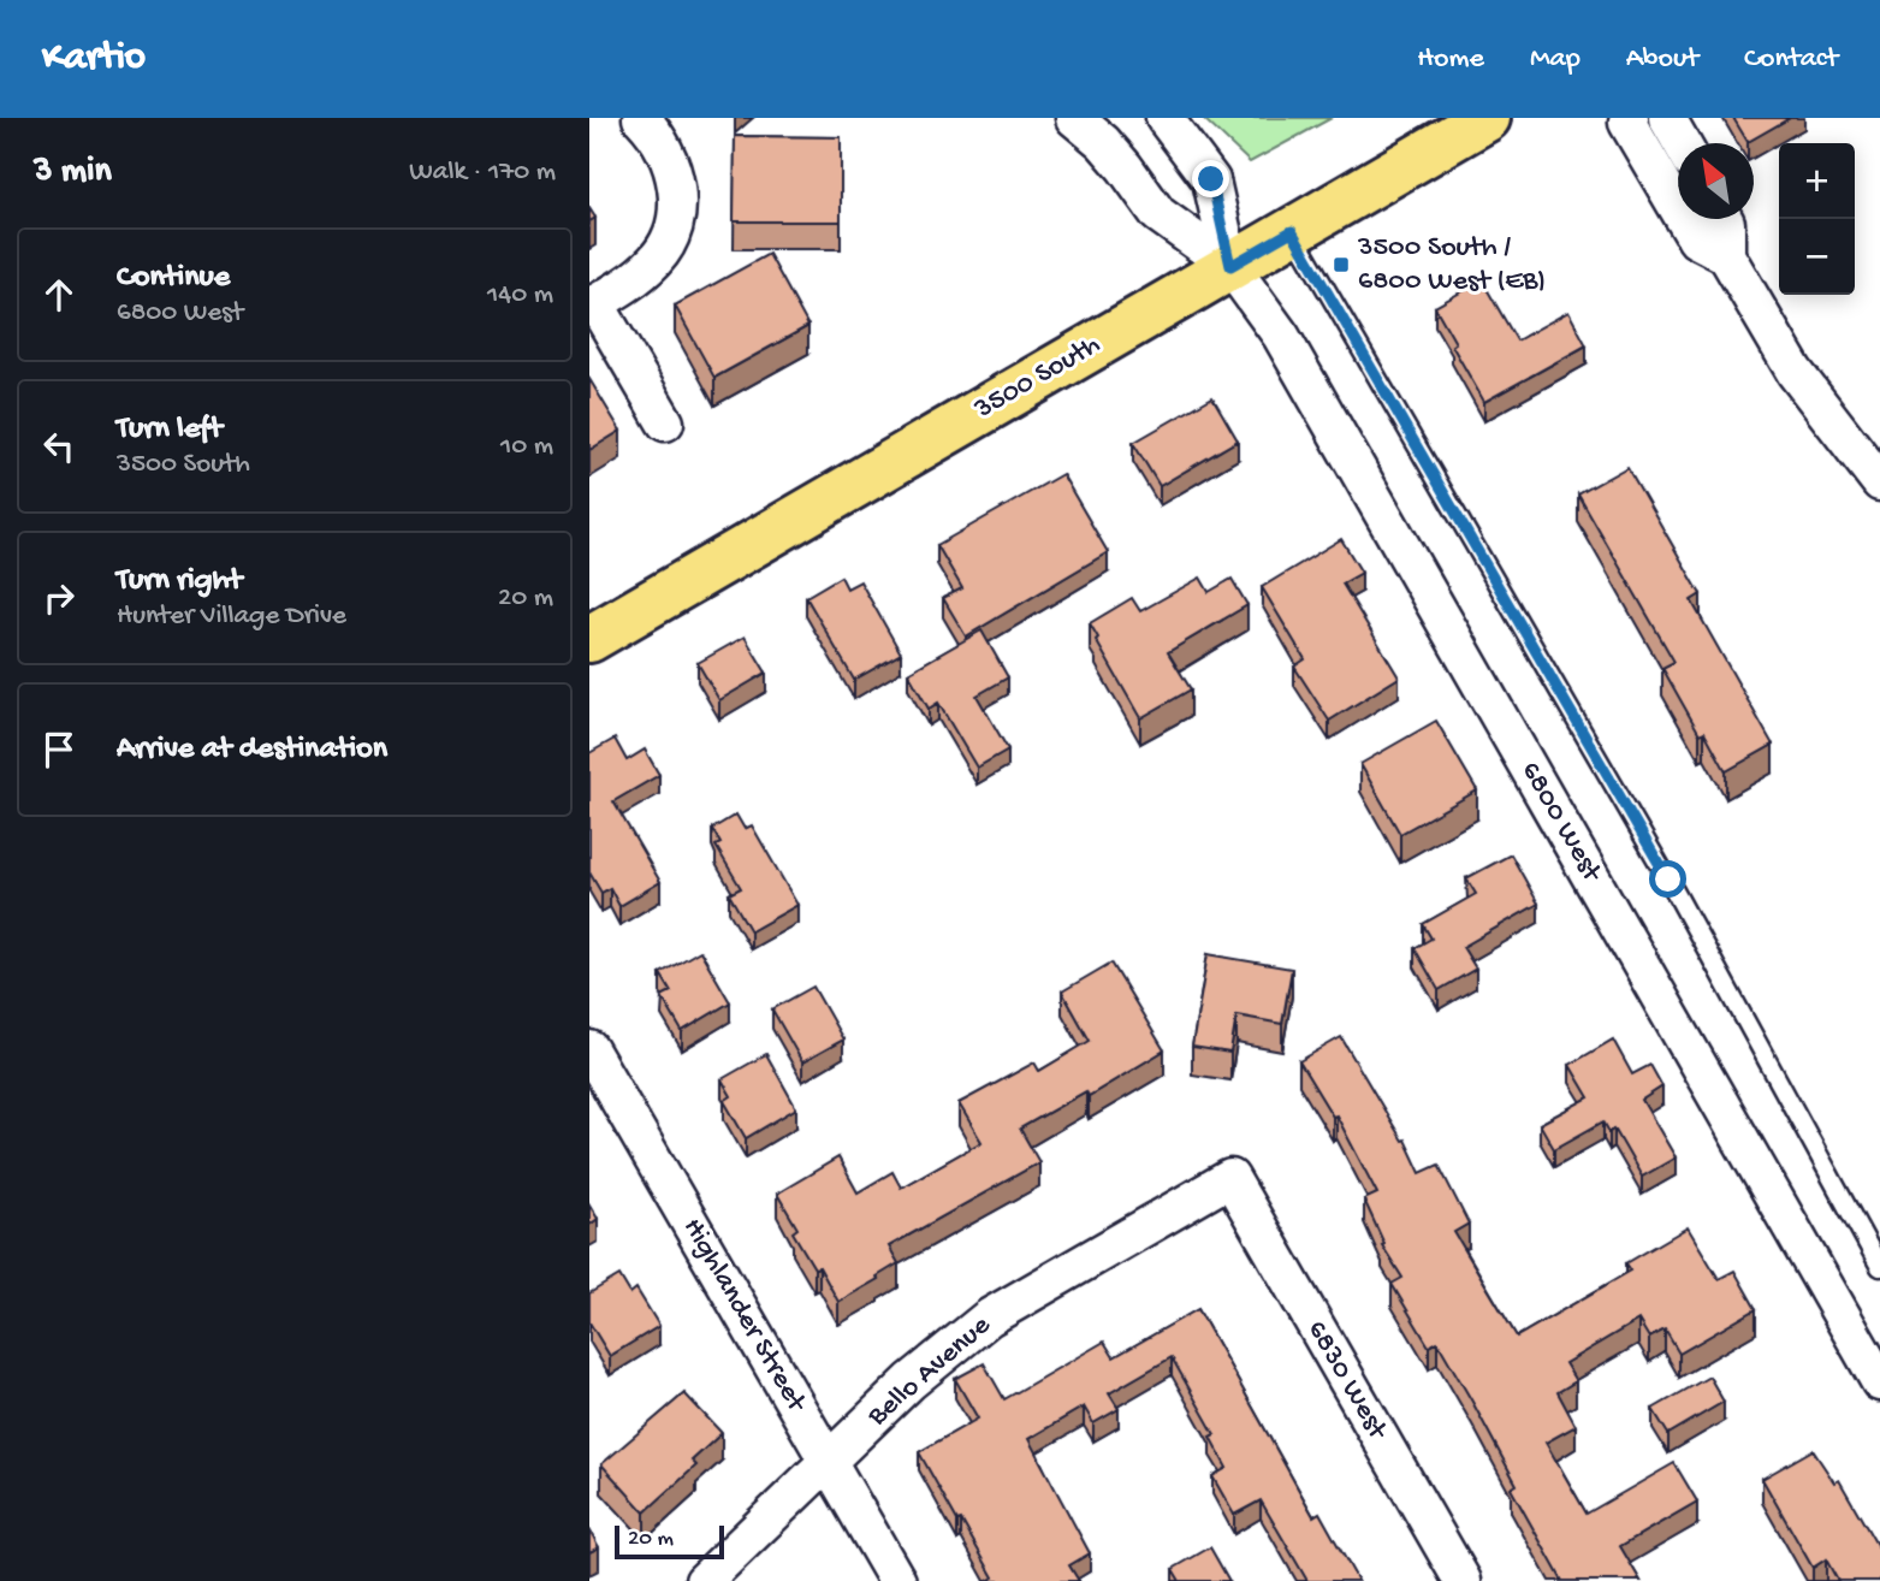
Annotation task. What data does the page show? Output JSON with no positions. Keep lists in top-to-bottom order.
{
  "streets": {
    "main road": ["3500 South"],
    "street": [
      "6800 West",
      "Highlander Street",
      "Bello Avenue",
      "6830 West"
    ]
  },
  "crossings": [
    ["3500 South", "6800 West"],
    ["Highlander Street", "Bello Avenue"],
    ["Bello Avenue", "6830 West"]
  ],
  "places": {
    "transit": ["3500 South / 6800 West (EB)"]
  },
  "scale_bar": "20 m",
  "north": "top left",
  "page": {
    "header": "Kartio",
    "nav": [
      "Home",
      "Map",
      "About",
      "Contact"
    ],
    "heading": ["3 min", "Walk · 170 m"],
    "map_buttons": ["+", "−"],
    "list": [
      ["Continue", "6800 West", "140 m"],
      ["Turn left", "3500 South", "10 m"],
      ["Turn right", "Hunter Village Drive", "20 m"],
      "Arrive at destination"
    ],
    "scale": "20 m"
  }
}
